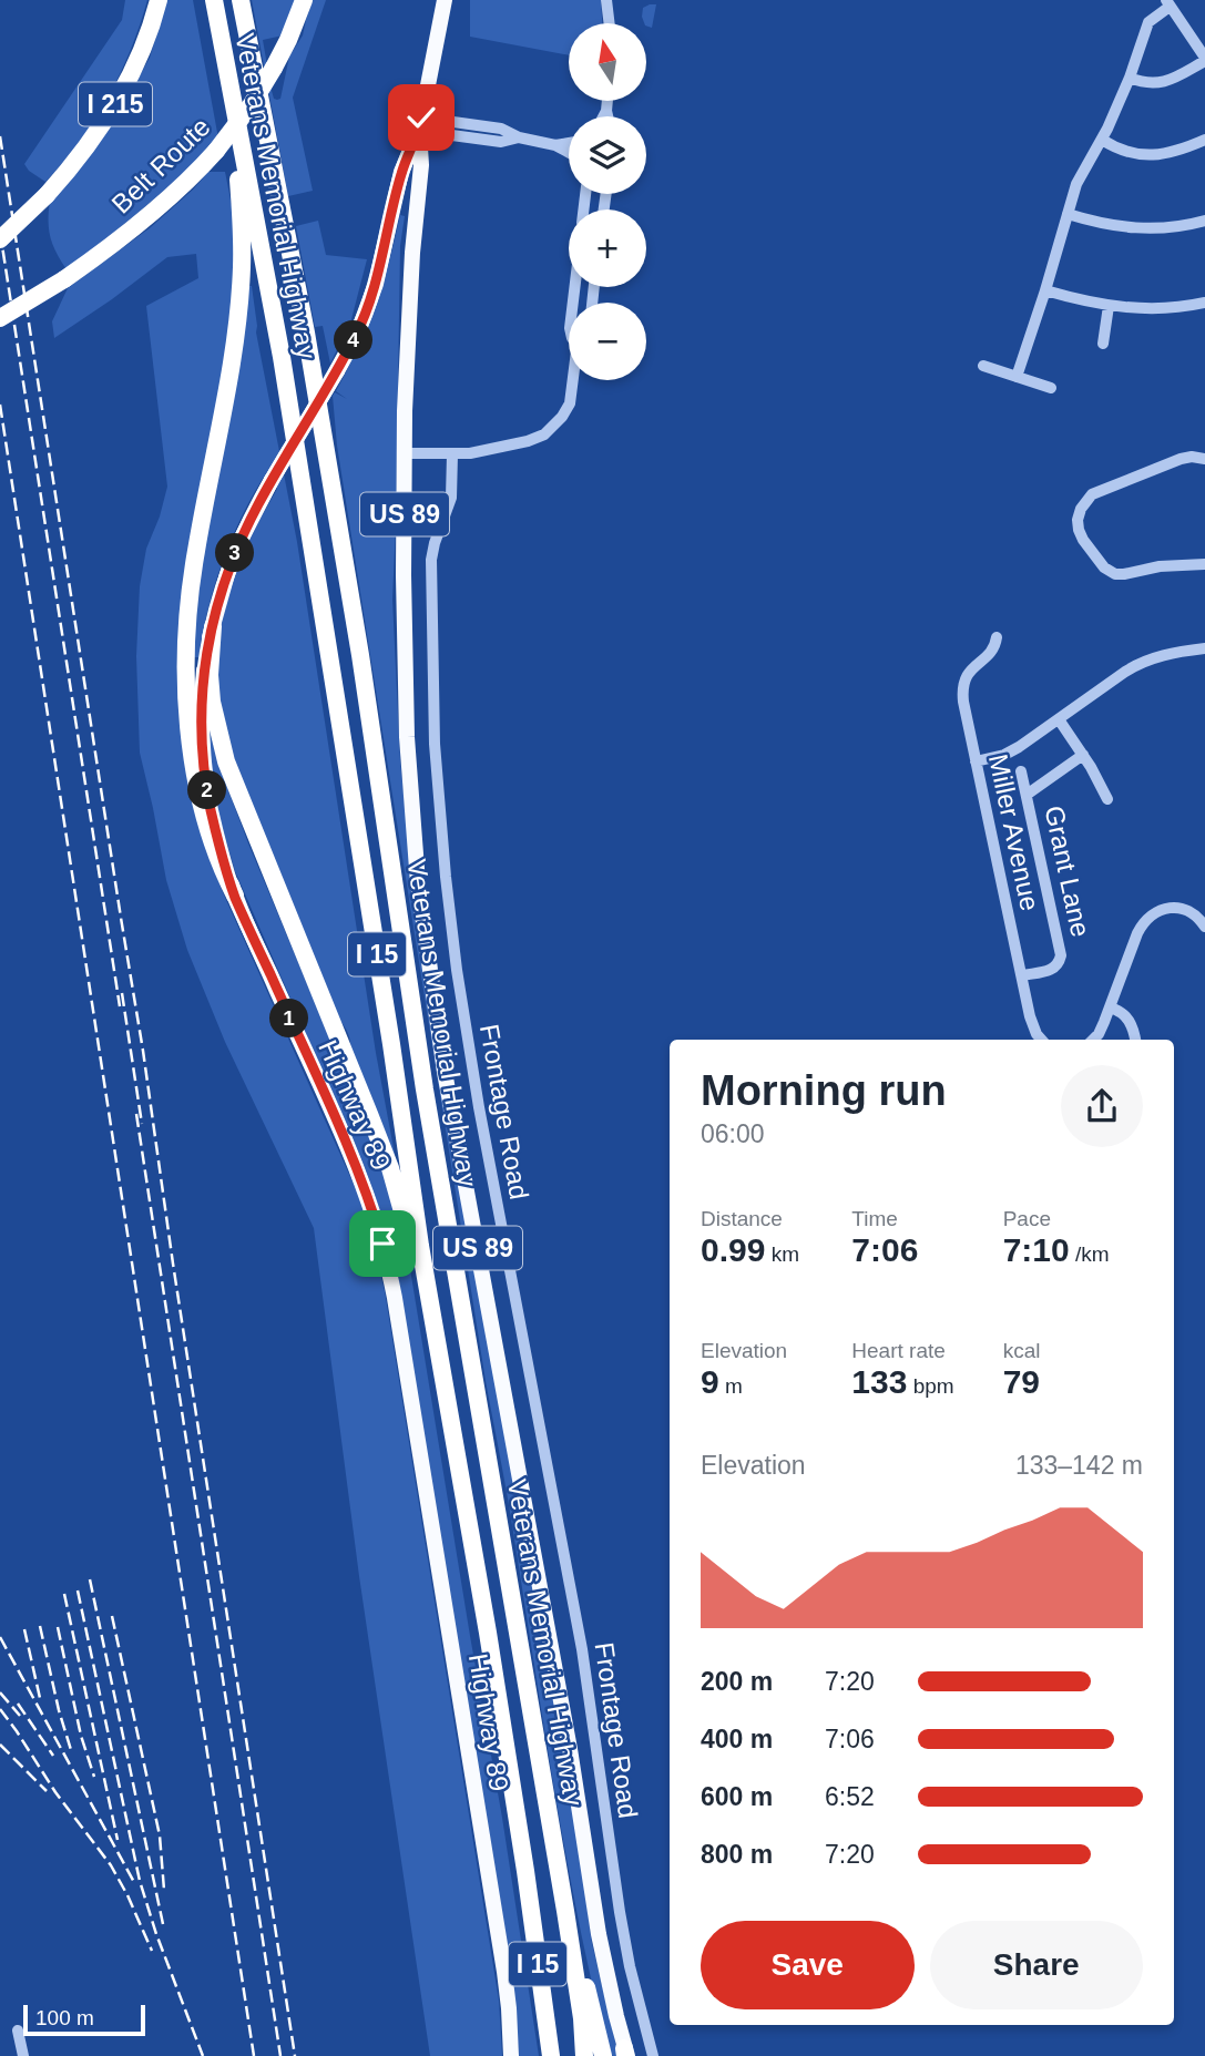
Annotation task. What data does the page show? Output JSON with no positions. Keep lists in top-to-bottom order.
{
  "streets": {
    "highway": [
      "I 215",
      "Belt Route",
      "Veterans Memorial Highway",
      "I 15"
    ],
    "main road": ["US 89", "Highway 89"],
    "street": ["Miller Avenue", "Grant Lane", "Frontage Road"]
  },
  "crossings": [
    ["Miller Avenue", "Grant Lane"]
  ],
  "scale_bar": "100 m",
  "north": "top",
  "page": {
    "map_buttons": ["+", "−"],
    "pins": [
      "4",
      "3",
      "2",
      "1"
    ],
    "heading": ["Morning run", "06:00"],
    "stats": [
      ["Distance", "0.99 km"],
      ["Time", "7:06"],
      ["Pace", "7:10 /km"],
      ["Elevation", "9 m"],
      ["Heart rate", "133 bpm"],
      ["kcal", "79"]
    ],
    "chart": ["Elevation", "133–142 m"],
    "list": [
      {
        "name": "200 m",
        "note": "7:20"
      },
      {
        "name": "400 m",
        "note": "7:06"
      },
      {
        "name": "600 m",
        "note": "6:52"
      },
      {
        "name": "800 m",
        "note": "7:20"
      }
    ],
    "buttons": ["Save", "Share"],
    "scale": "100 m"
  }
}
